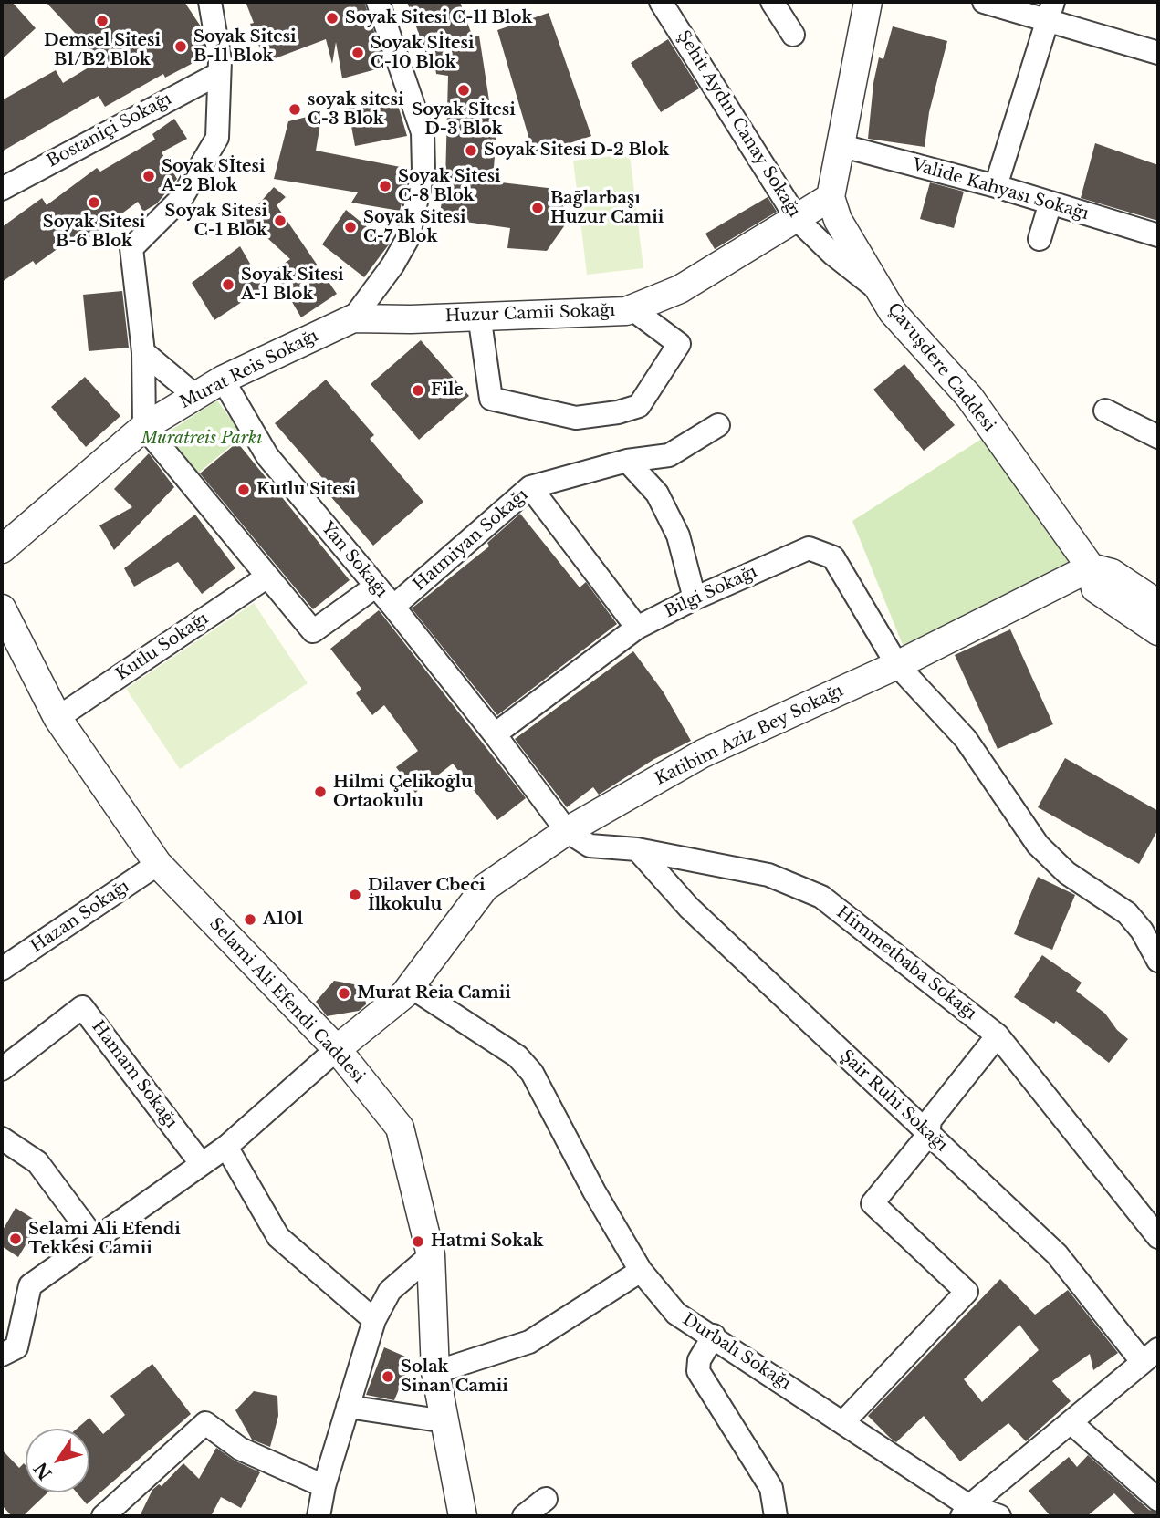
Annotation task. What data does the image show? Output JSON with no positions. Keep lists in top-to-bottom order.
{
  "streets": {
    "street": [
      "Şehit Aydın Canay Sokağı",
      "Bostaniçi Sokağı",
      "Valide Kahyası Sokağı",
      "Huzur Camii Sokağı",
      "Çavuşdere Caddesi",
      "Murat Reis Sokağı",
      "Hatmiyan Sokağı",
      "Yan Sokağı",
      "Bilgi Sokağı",
      "Kutlu Sokağı",
      "Katibim Aziz Bey Sokağı",
      "Hazan Sokağı",
      "Himmetbaba Sokağı",
      "Selami Ali Efendi Caddesi",
      "Hamam Sokağı",
      "Şair Ruhi Sokağı",
      "Durbalı Sokağı"
    ]
  },
  "crossings": [
    ["Şehit Aydın Canay Sokağı", "Huzur Camii Sokağı"],
    ["Şehit Aydın Canay Sokağı", "Çavuşdere Caddesi"],
    ["Huzur Camii Sokağı", "Çavuşdere Caddesi"],
    ["Huzur Camii Sokağı", "Murat Reis Sokağı"],
    ["Çavuşdere Caddesi", "Katibim Aziz Bey Sokağı"],
    ["Murat Reis Sokağı", "Yan Sokağı"],
    ["Hatmiyan Sokağı", "Yan Sokağı"],
    ["Yan Sokağı", "Katibim Aziz Bey Sokağı"],
    ["Yan Sokağı", "Himmetbaba Sokağı"],
    ["Bilgi Sokağı", "Katibim Aziz Bey Sokağı"],
    ["Kutlu Sokağı", "Selami Ali Efendi Caddesi"],
    ["Katibim Aziz Bey Sokağı", "Himmetbaba Sokağı"],
    ["Katibim Aziz Bey Sokağı", "Selami Ali Efendi Caddesi"],
    ["Katibim Aziz Bey Sokağı", "Hamam Sokağı"],
    ["Katibim Aziz Bey Sokağı", "Durbalı Sokağı"],
    ["Hazan Sokağı", "Selami Ali Efendi Caddesi"],
    ["Himmetbaba Sokağı", "Şair Ruhi Sokağı"],
    ["Şair Ruhi Sokağı", "Durbalı Sokağı"]
  ],
  "parks": ["Muratreis Parkı"],
  "places": [
    "Soyak Sitesi C-11 Blok",
    "Demsel Sitesi B1/B2 Blok",
    "Soyak Sitesi B-11 Blok",
    "Soyak Sİtesi C-10 Blok",
    "Soyak Sİtesi D-3 Blok",
    "soyak sitesi C-3 Blok",
    "Soyak Sitesi D-2 Blok",
    "Soyak Sİtesi A-2 Blok",
    "Soyak Sitesi C-8 Blok",
    "Soyak Sitesi B-6 Blok",
    "Bağlarbaşı Huzur Camii",
    "Soyak Sitesi C-1 Blok",
    "Soyak Sitesi C-7 Blok",
    "Soyak Sitesi A-1 Blok",
    "File",
    "Kutlu Sitesi",
    "Hilmi Çelikoğlu Ortaokulu",
    "Dilaver Cbeci İlkokulu",
    "A101",
    "Murat Reia Camii",
    "Selami Ali Efendi Tekkesi Camii",
    "Hatmi Sokak",
    "Solak Sinan Camii"
  ],
  "north": "bottom left"
}
